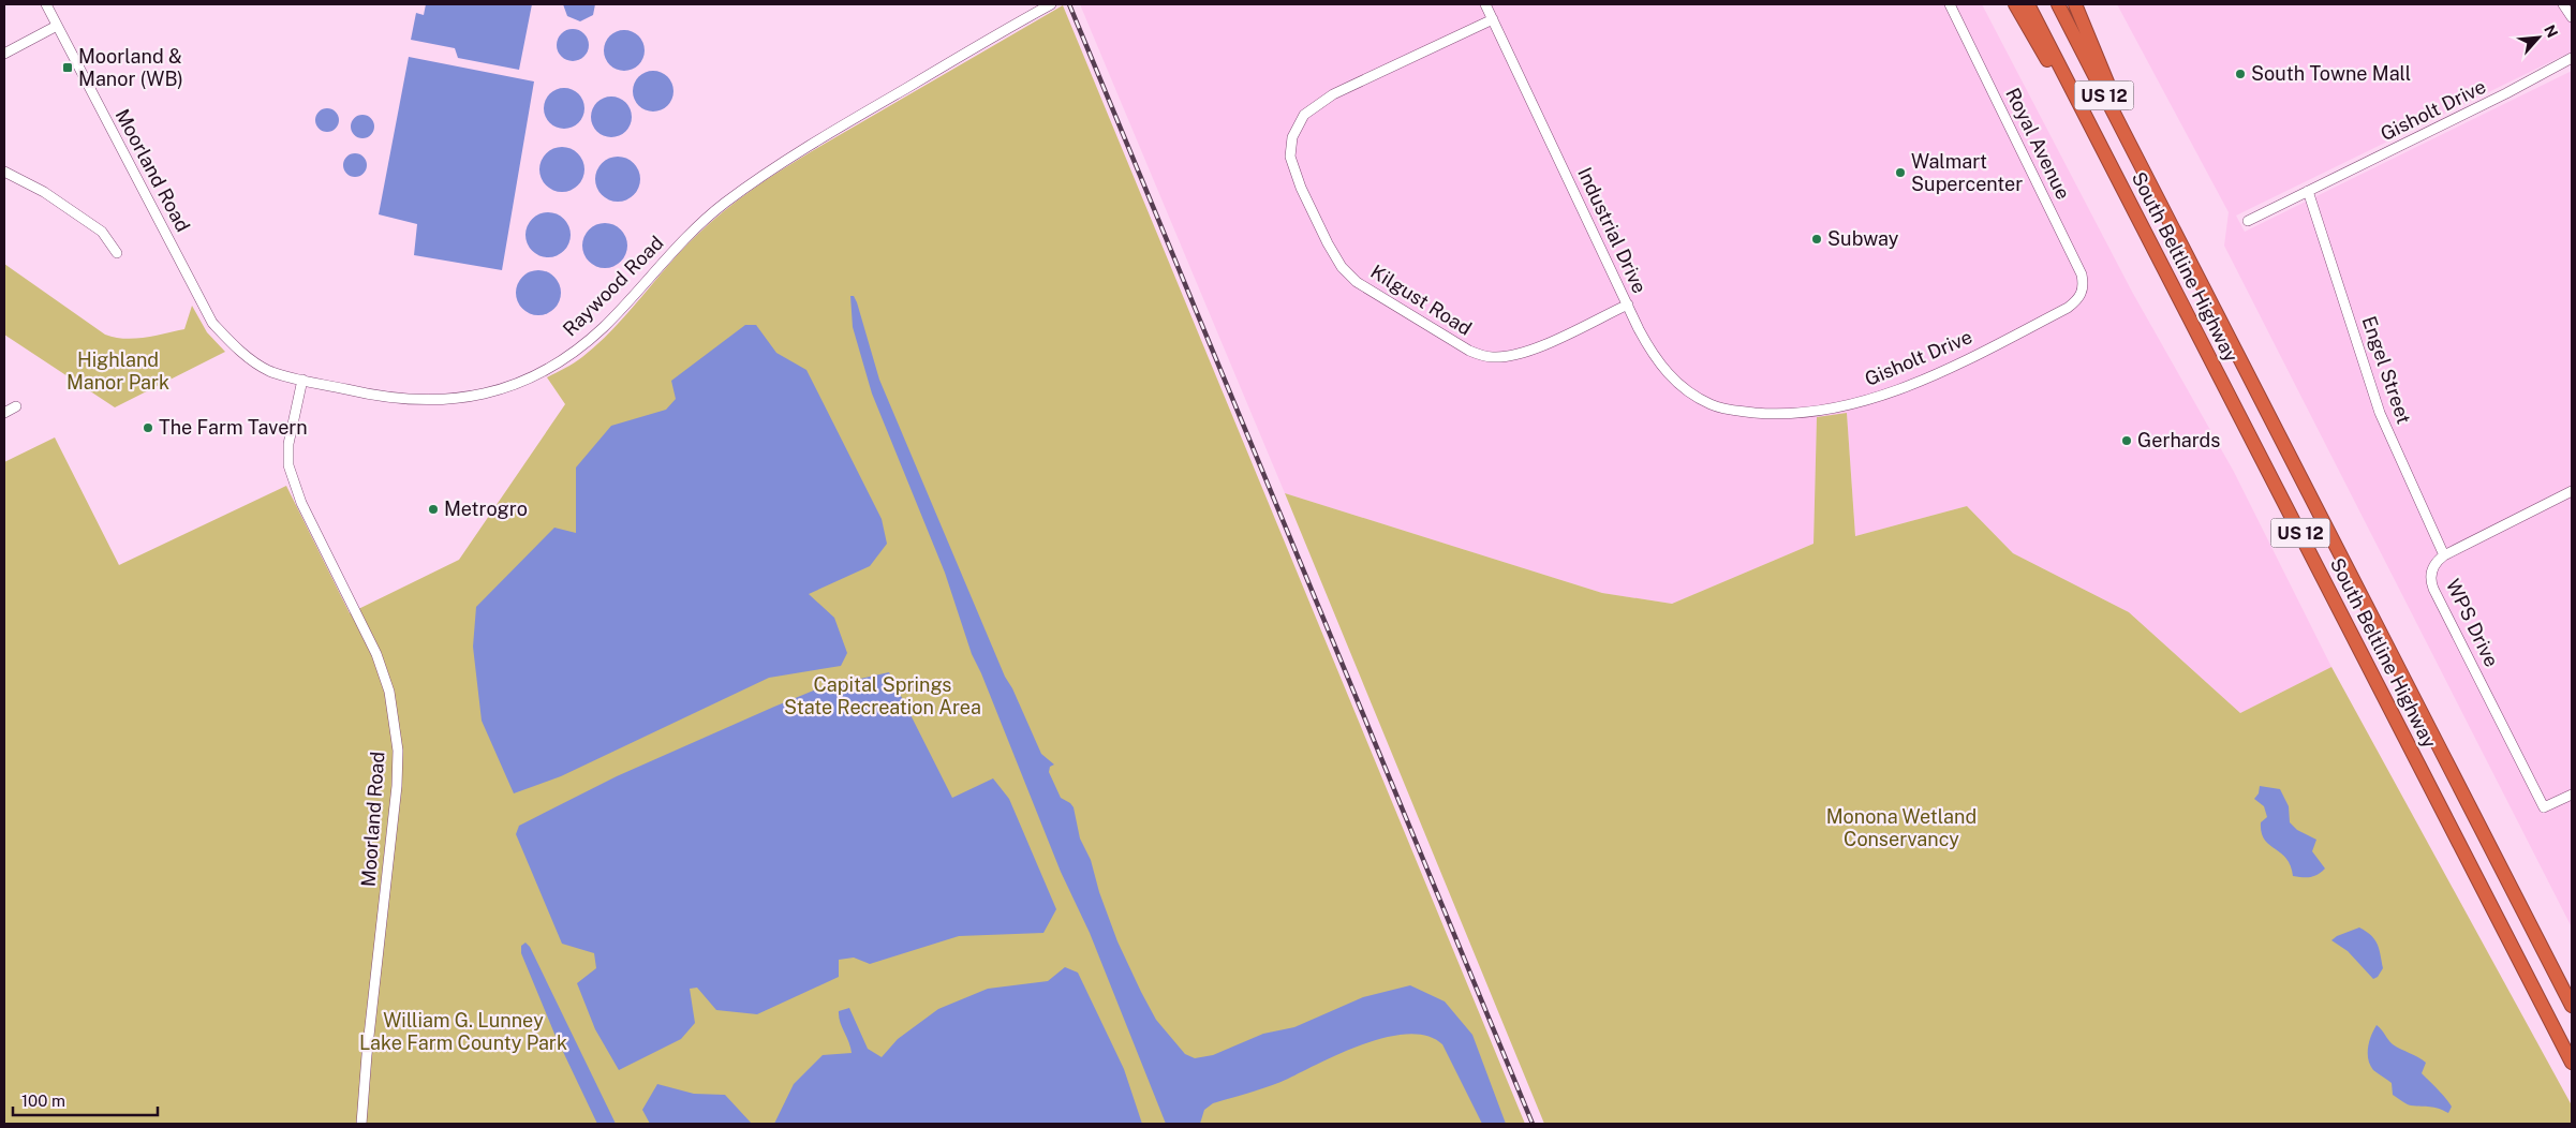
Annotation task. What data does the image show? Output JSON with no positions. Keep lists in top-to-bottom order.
{
  "streets": {
    "highway": ["US 12", "South Beltline Highway"],
    "street": [
      "Gisholt Drive",
      "Royal Avenue",
      "Moorland Road",
      "Industrial Drive",
      "Raywood Road",
      "Kilgust Road",
      "Engel Street",
      "WPS Drive"
    ]
  },
  "crossings": [
    ["Gisholt Drive", "Royal Avenue"],
    ["Gisholt Drive", "Industrial Drive"],
    ["Gisholt Drive", "Engel Street"],
    ["Moorland Road", "Raywood Road"],
    ["Industrial Drive", "Kilgust Road"],
    ["Engel Street", "WPS Drive"]
  ],
  "parks": [
    "Highland Manor Park",
    "Capital Springs State Recreation Area",
    "Monona Wetland Conservancy",
    "William G. Lunney Lake Farm County Park"
  ],
  "places": {
    "transit": ["Moorland & Manor (WB)"],
    "other": [
      "South Towne Mall",
      "Walmart Supercenter",
      "Subway",
      "The Farm Tavern",
      "Gerhards",
      "Metrogro"
    ]
  },
  "scale_bar": "100 m",
  "north": "top right"
}
